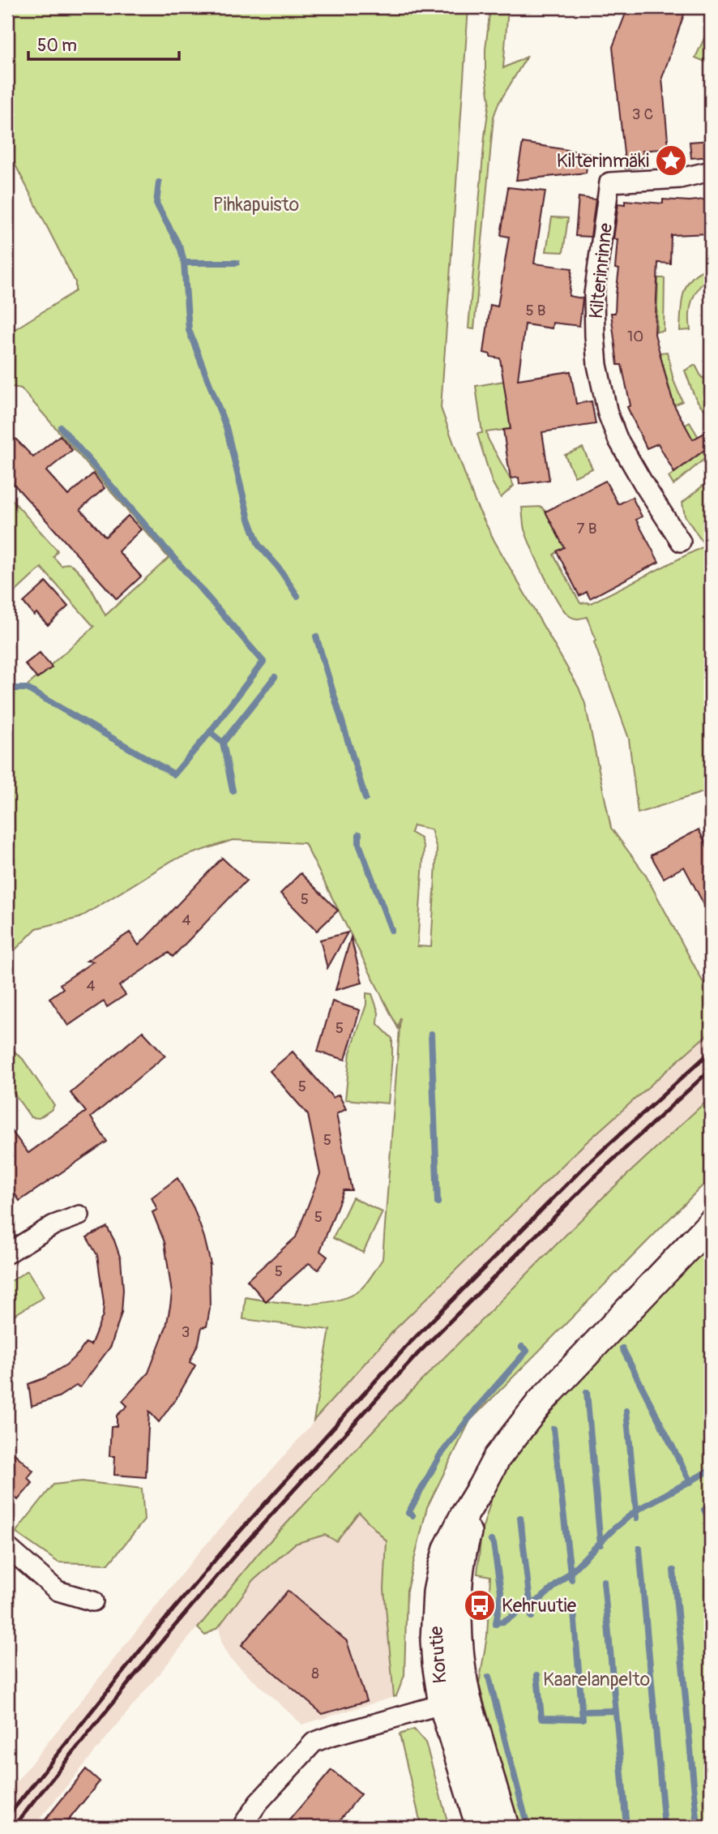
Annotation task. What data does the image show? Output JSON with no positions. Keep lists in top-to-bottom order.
{
  "streets": {
    "street": ["Kilterinrinne", "Korutie"]
  },
  "parks": ["Pihkapuisto", "Kaarelanpelto"],
  "places": {
    "place": ["Kilterinmäki"],
    "bus stop": ["Kehruutie"]
  },
  "house_numbers": [
    "3 C",
    "5 B",
    "10",
    "7 B",
    "5",
    "4",
    "4",
    "5",
    "5",
    "5",
    "5",
    "5",
    "3",
    "8"
  ],
  "scale_bar": "50 m"
}
